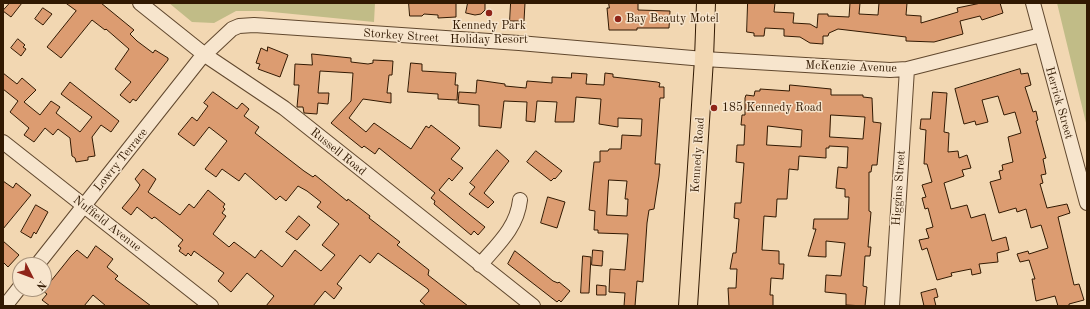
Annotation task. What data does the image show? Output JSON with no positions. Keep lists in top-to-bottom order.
{
  "streets": {
    "main road": ["Kennedy Road"],
    "street": [
      "Storkey Street",
      "McKenzie Avenue",
      "Herrick Street",
      "Russell Road",
      "Lowry Terrace",
      "Higgins Street",
      "Nuffield Avenue"
    ]
  },
  "crossings": [
    ["Storkey Street", "McKenzie Avenue"],
    ["Storkey Street", "Russell Road"],
    ["Storkey Street", "Kennedy Road"],
    ["Storkey Street", "Lowry Terrace"],
    ["McKenzie Avenue", "Herrick Street"],
    ["McKenzie Avenue", "Kennedy Road"],
    ["McKenzie Avenue", "Higgins Street"],
    ["Russell Road", "Lowry Terrace"],
    ["Lowry Terrace", "Nuffield Avenue"]
  ],
  "places": ["Kennedy Park Holiday Resort", "Bay Beauty Motel", "185 Kennedy Road"],
  "north": "bottom right"
}
